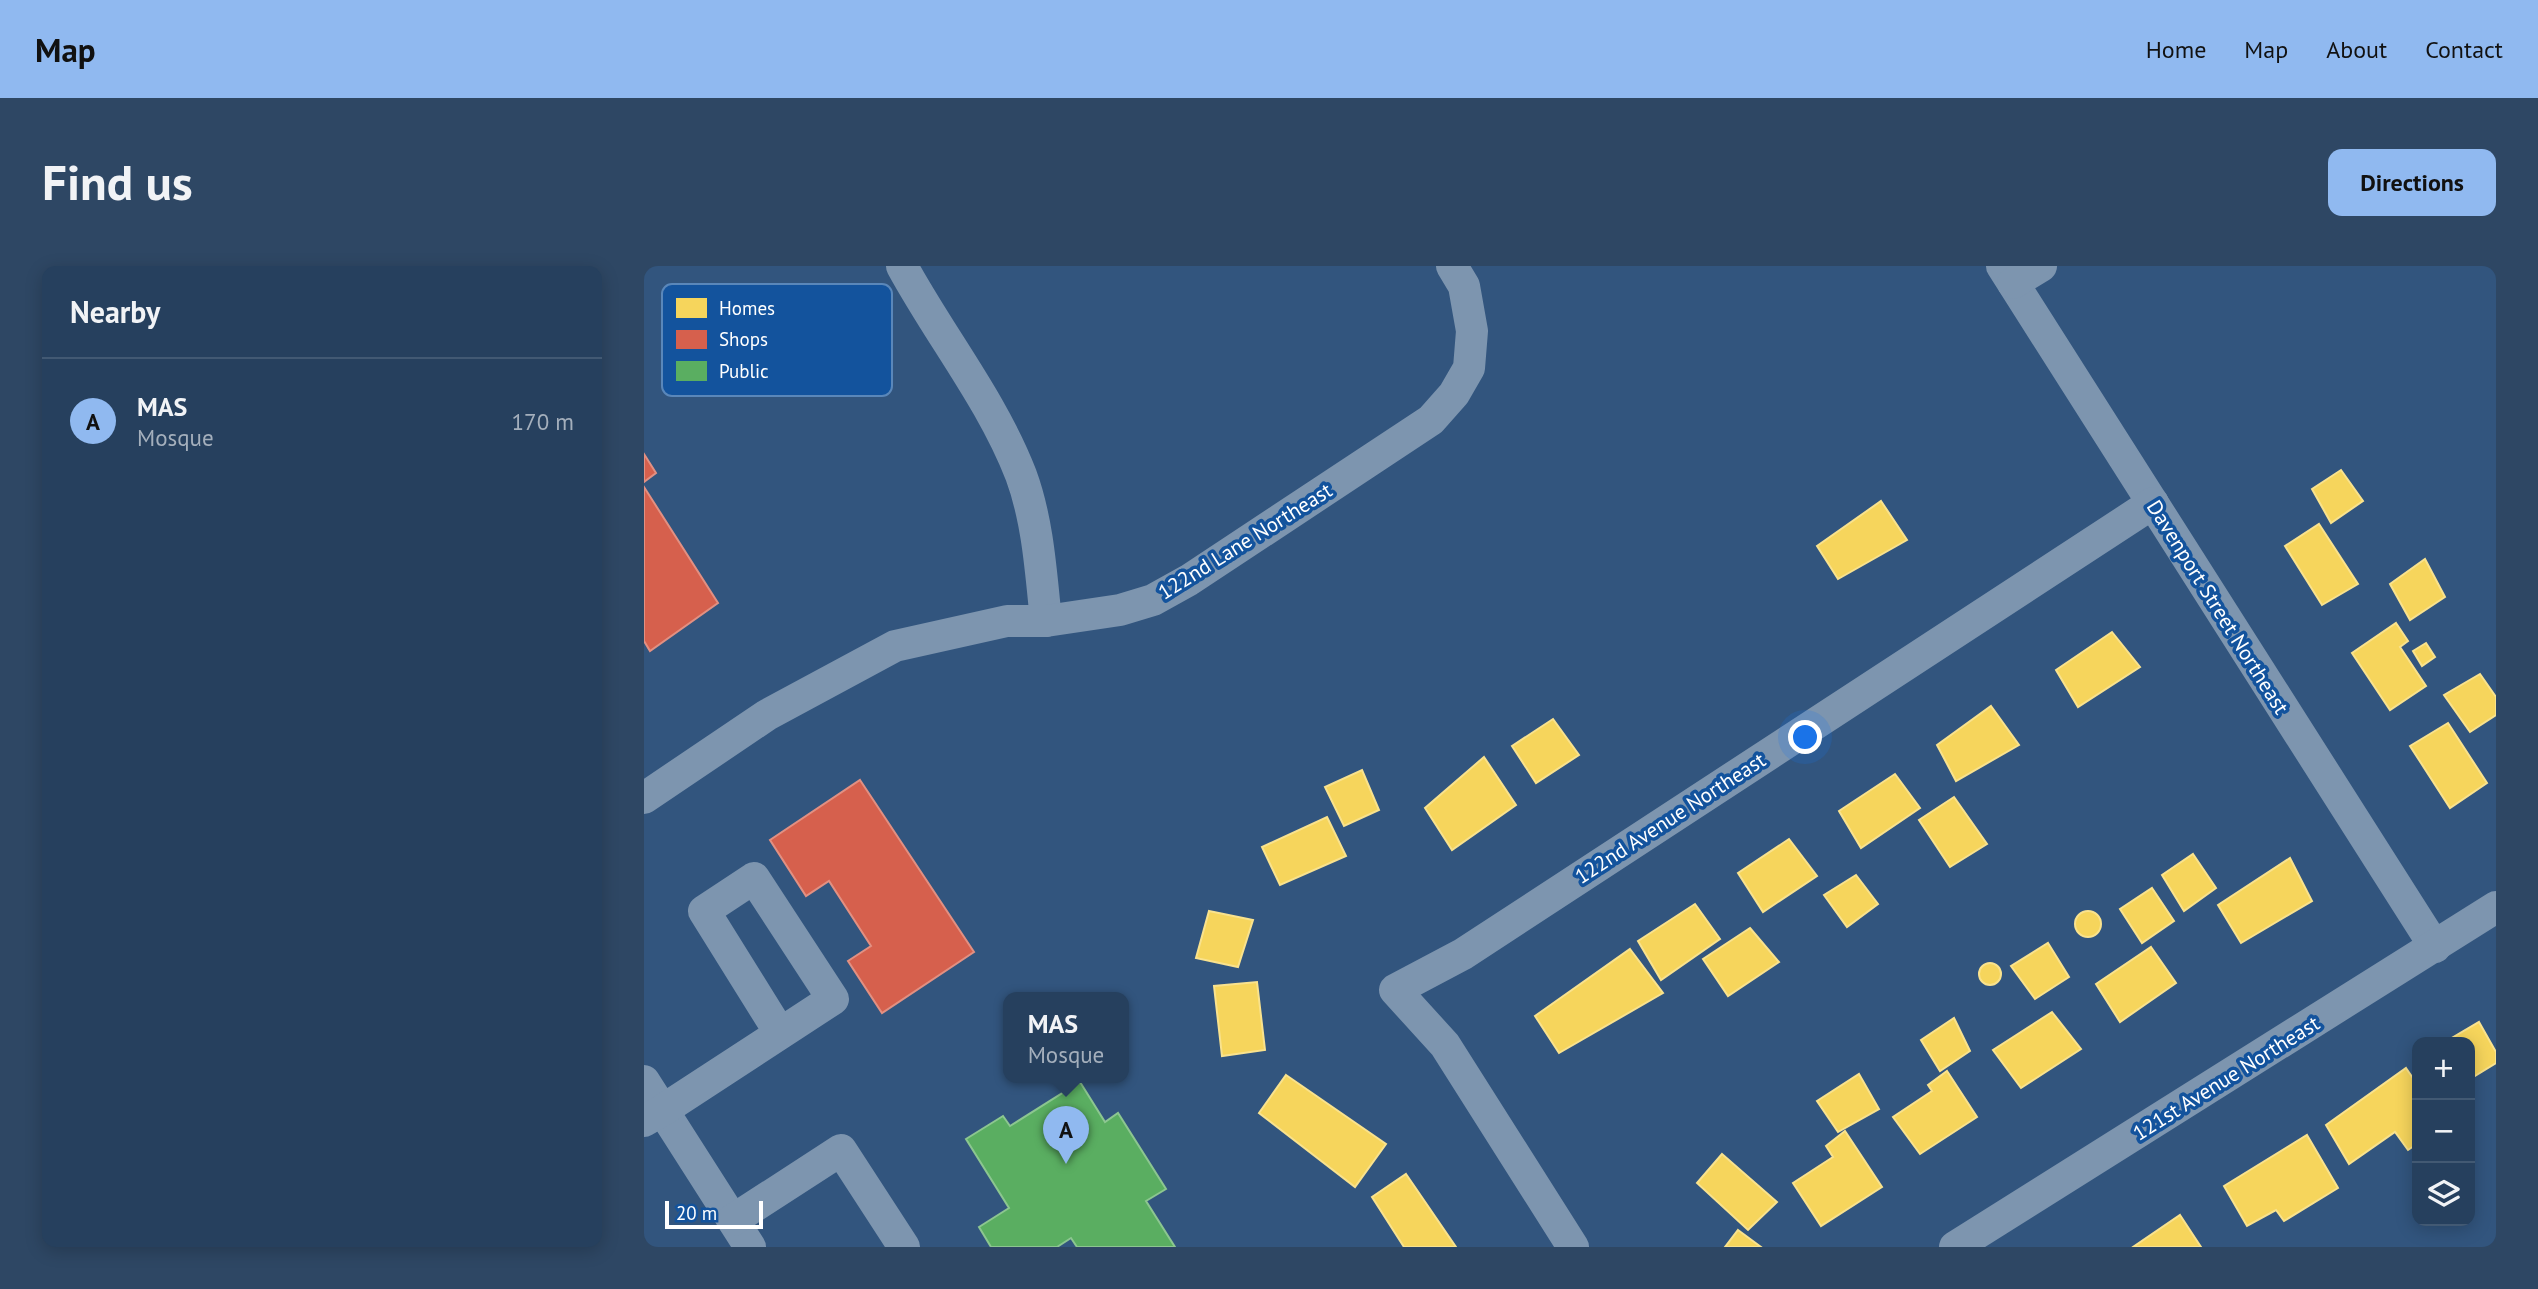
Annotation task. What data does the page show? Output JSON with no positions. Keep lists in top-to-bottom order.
{
  "streets": {
    "street": [
      "122nd Lane Northeast",
      "Davenport Street Northeast",
      "122nd Avenue Northeast",
      "121st Avenue Northeast"
    ]
  },
  "crossings": [
    ["Davenport Street Northeast", "122nd Avenue Northeast"],
    ["Davenport Street Northeast", "121st Avenue Northeast"]
  ],
  "legend": ["Homes", "Shops", "Public"],
  "scale_bar": "20 m",
  "page": {
    "header": "Map",
    "nav": [
      "Home",
      "Map",
      "About",
      "Contact"
    ],
    "buttons": "Directions",
    "title": "Find us",
    "heading": "Nearby",
    "list": [
      {
        "mark": "A",
        "name": "MAS",
        "note": "Mosque",
        "value": "170 m"
      }
    ],
    "popup": ["MAS", "Mosque"],
    "map_buttons": ["+", "−"],
    "pins": "A",
    "scale": "20 m"
  }
}
